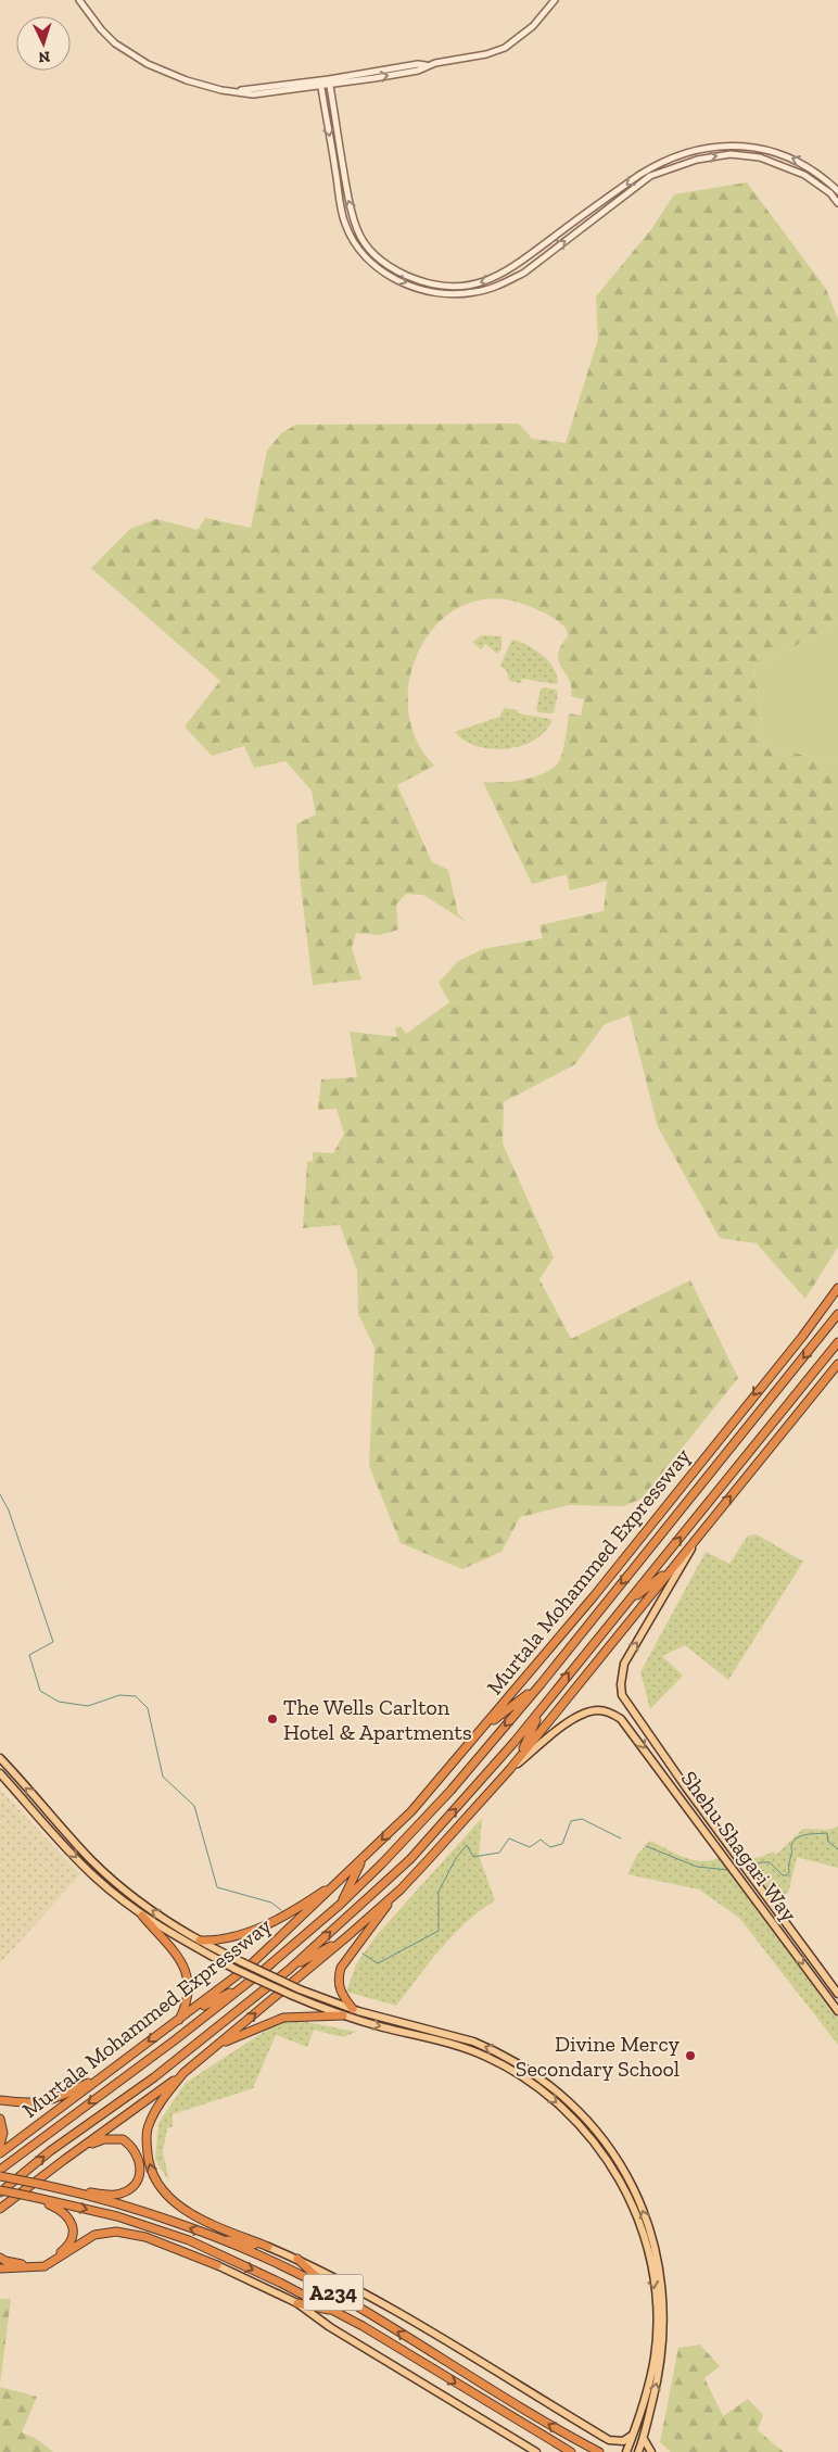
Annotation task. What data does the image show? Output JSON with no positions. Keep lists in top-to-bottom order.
{
  "streets": {
    "highway": ["Murtala Mohammed Expressway", "A234"],
    "main road": ["Shehu Shagari Way"]
  },
  "places": ["The Wells Carlton Hotel & Apartments", "Divine Mercy Secondary School"],
  "north": "bottom"
}
